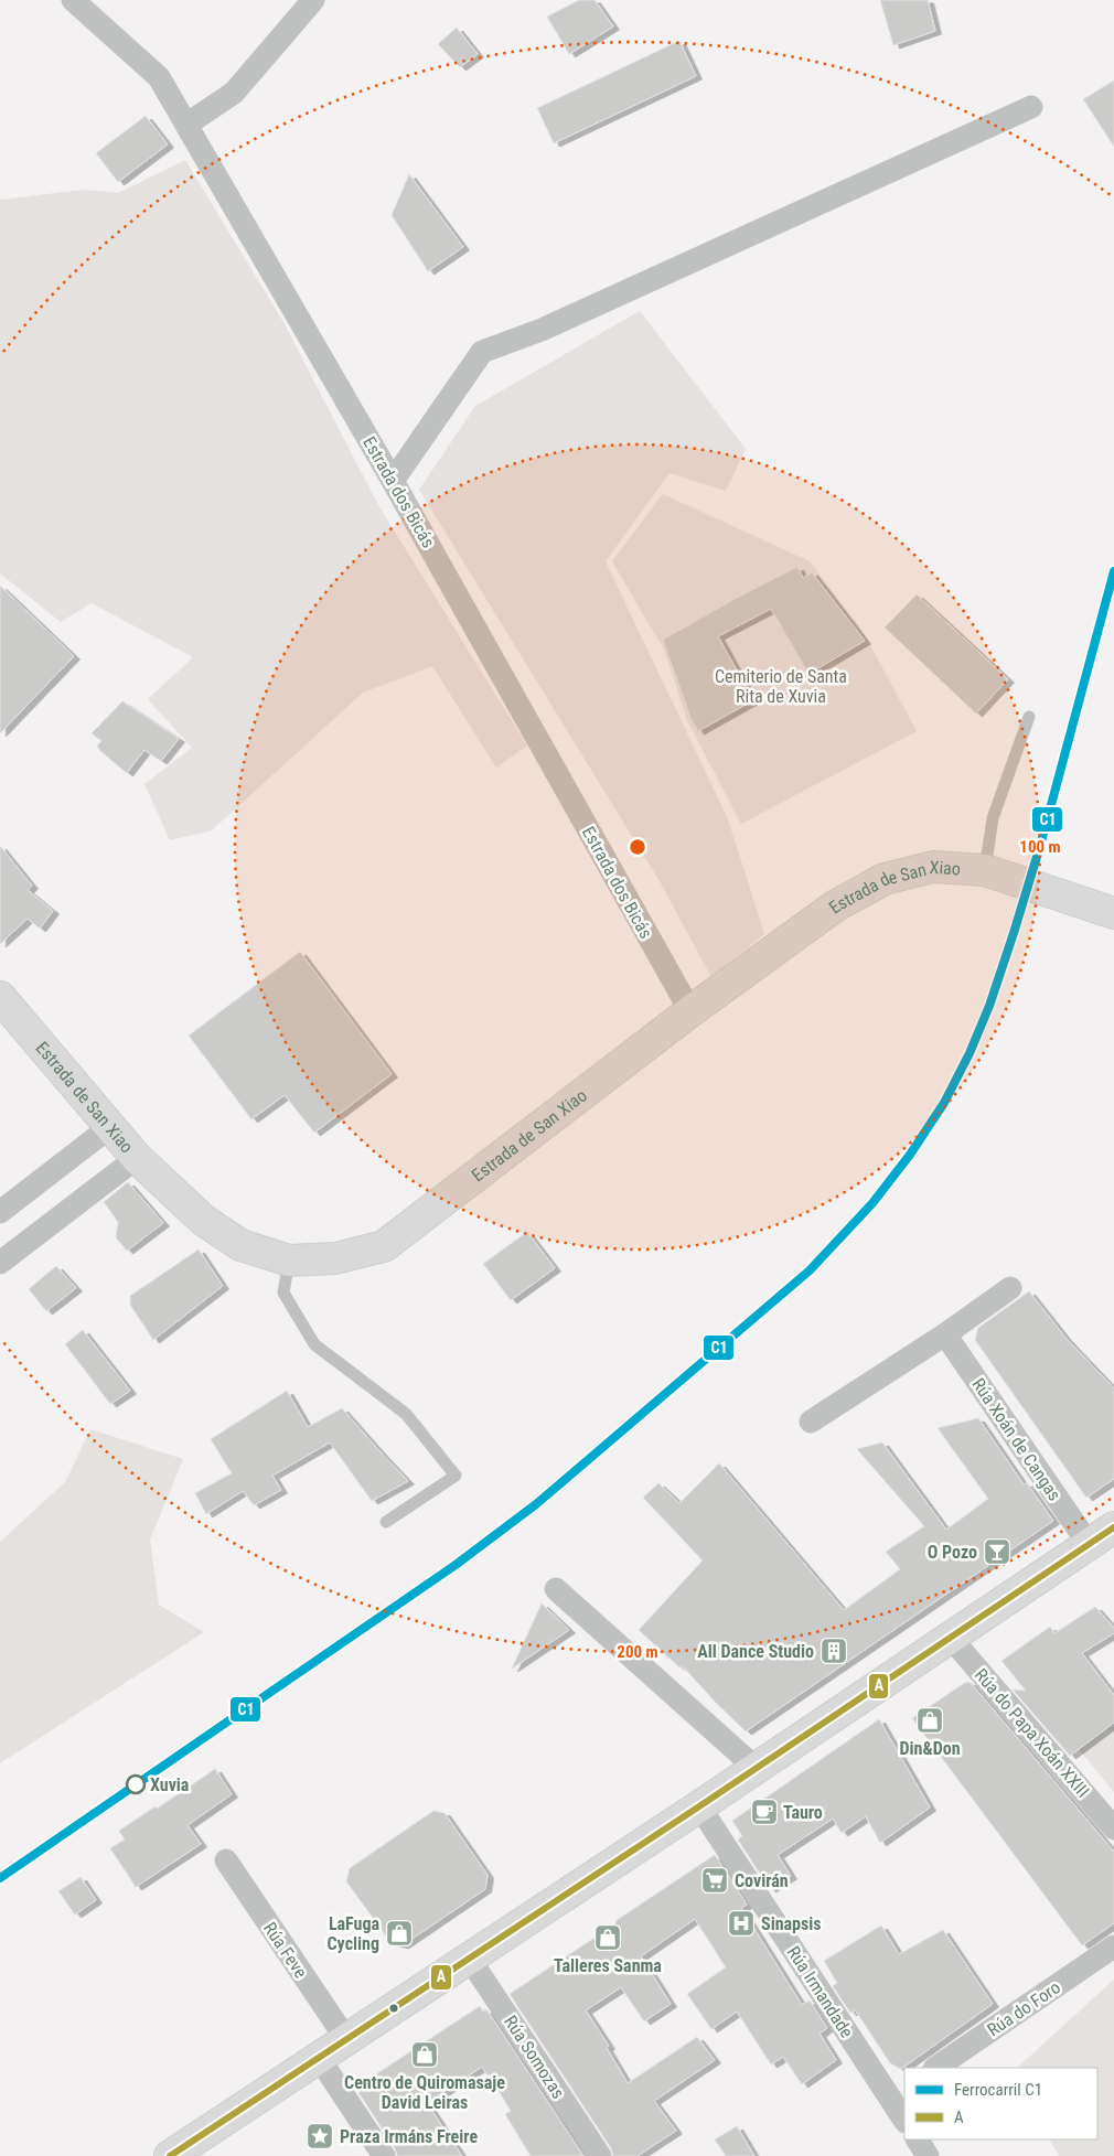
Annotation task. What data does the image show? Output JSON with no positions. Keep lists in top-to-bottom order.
{
  "streets": {
    "street": [
      "Estrada dos Bicás",
      "Estrada de San Xiao",
      "Rúa Xoán de Cangas",
      "Rúa do Papa Xoán XXIII",
      "Rúa Feve",
      "Rúa Irmandade",
      "Rúa do Foro",
      "Rúa Somozas"
    ]
  },
  "crossings": [
    ["Estrada dos Bicás", "Estrada de San Xiao"]
  ],
  "parks": ["Cemiterio de Santa Rita de Xuvia"],
  "places": {
    "bar": ["O Pozo"],
    "building": ["All Dance Studio"],
    "shop": [
      "Din&Don",
      "LaFuga Cycling",
      "Talleres Sanma",
      "Centro de Quiromasaje David Leiras"
    ],
    "other": ["Xuvia"],
    "cafe": ["Tauro"],
    "supermarket": ["Covirán"],
    "hospital": ["Sinapsis"],
    "place": ["Praza Irmáns Freire"]
  },
  "lines": ["rail line C1", "transit line A"],
  "legend": ["Ferrocarril C1", "A"],
  "rings": ["100 m", "200 m"]
}
